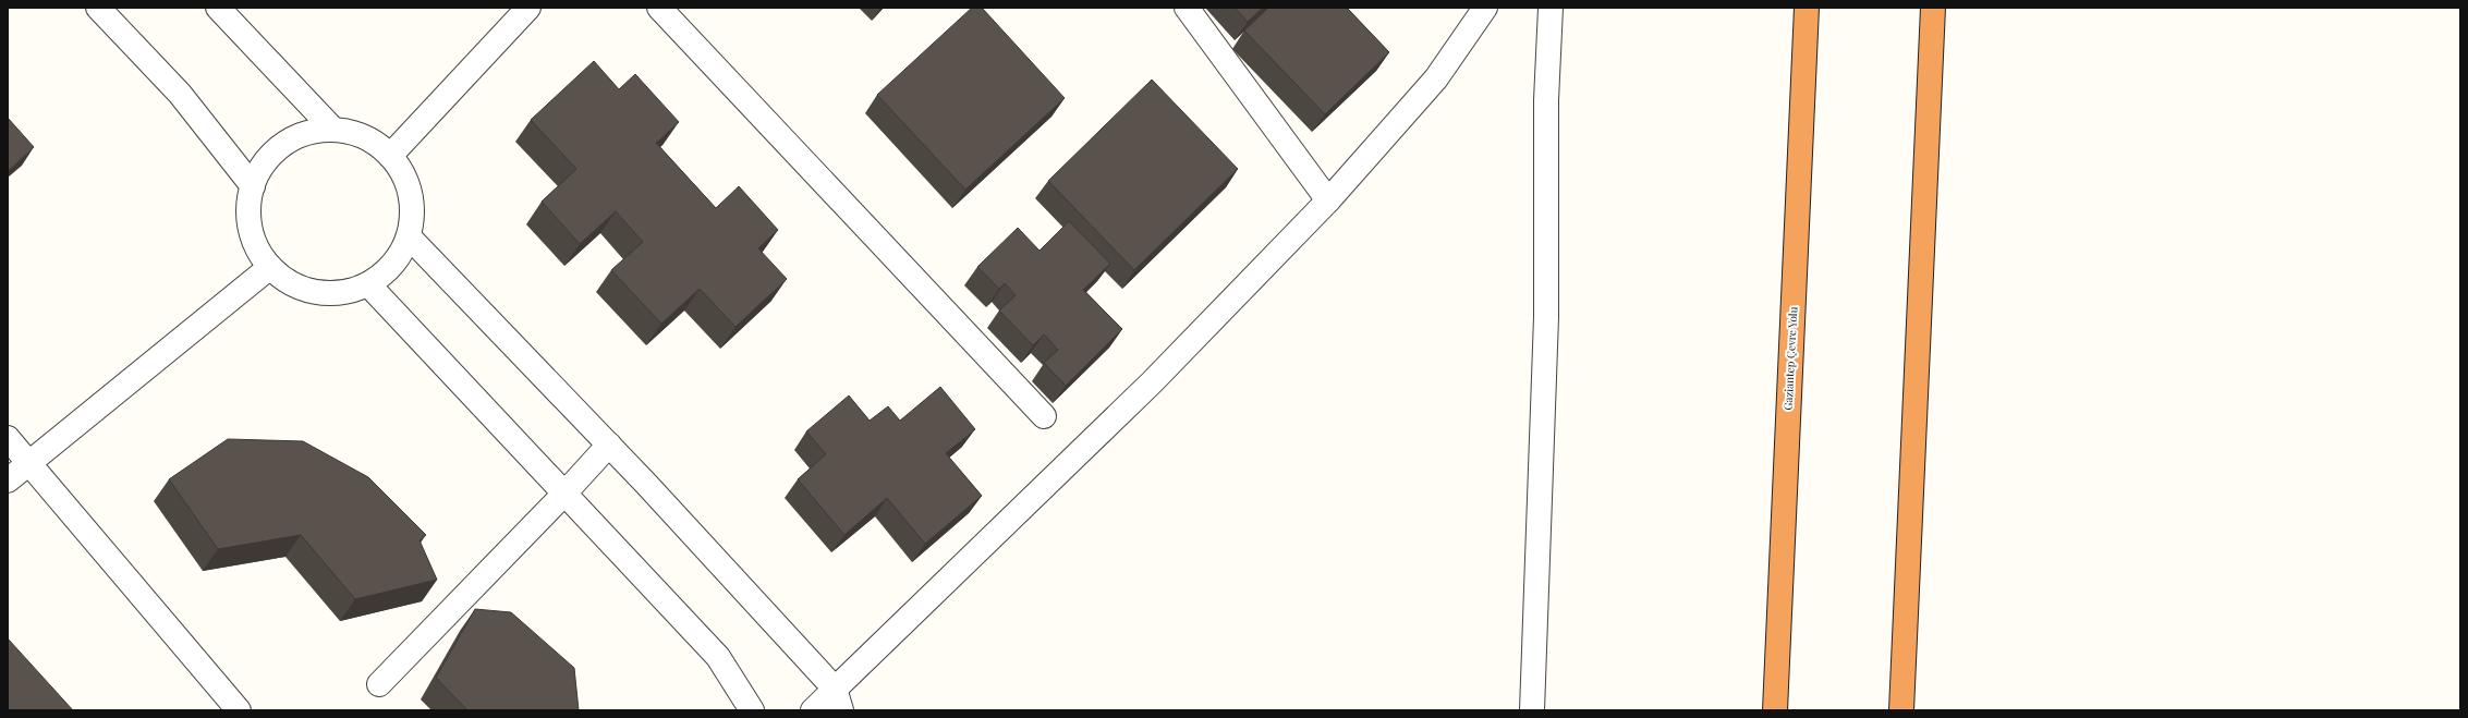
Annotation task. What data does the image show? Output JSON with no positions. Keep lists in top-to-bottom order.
{
  "streets": {
    "highway": ["Gaziantep Çevre Yolu"]
  }
}
